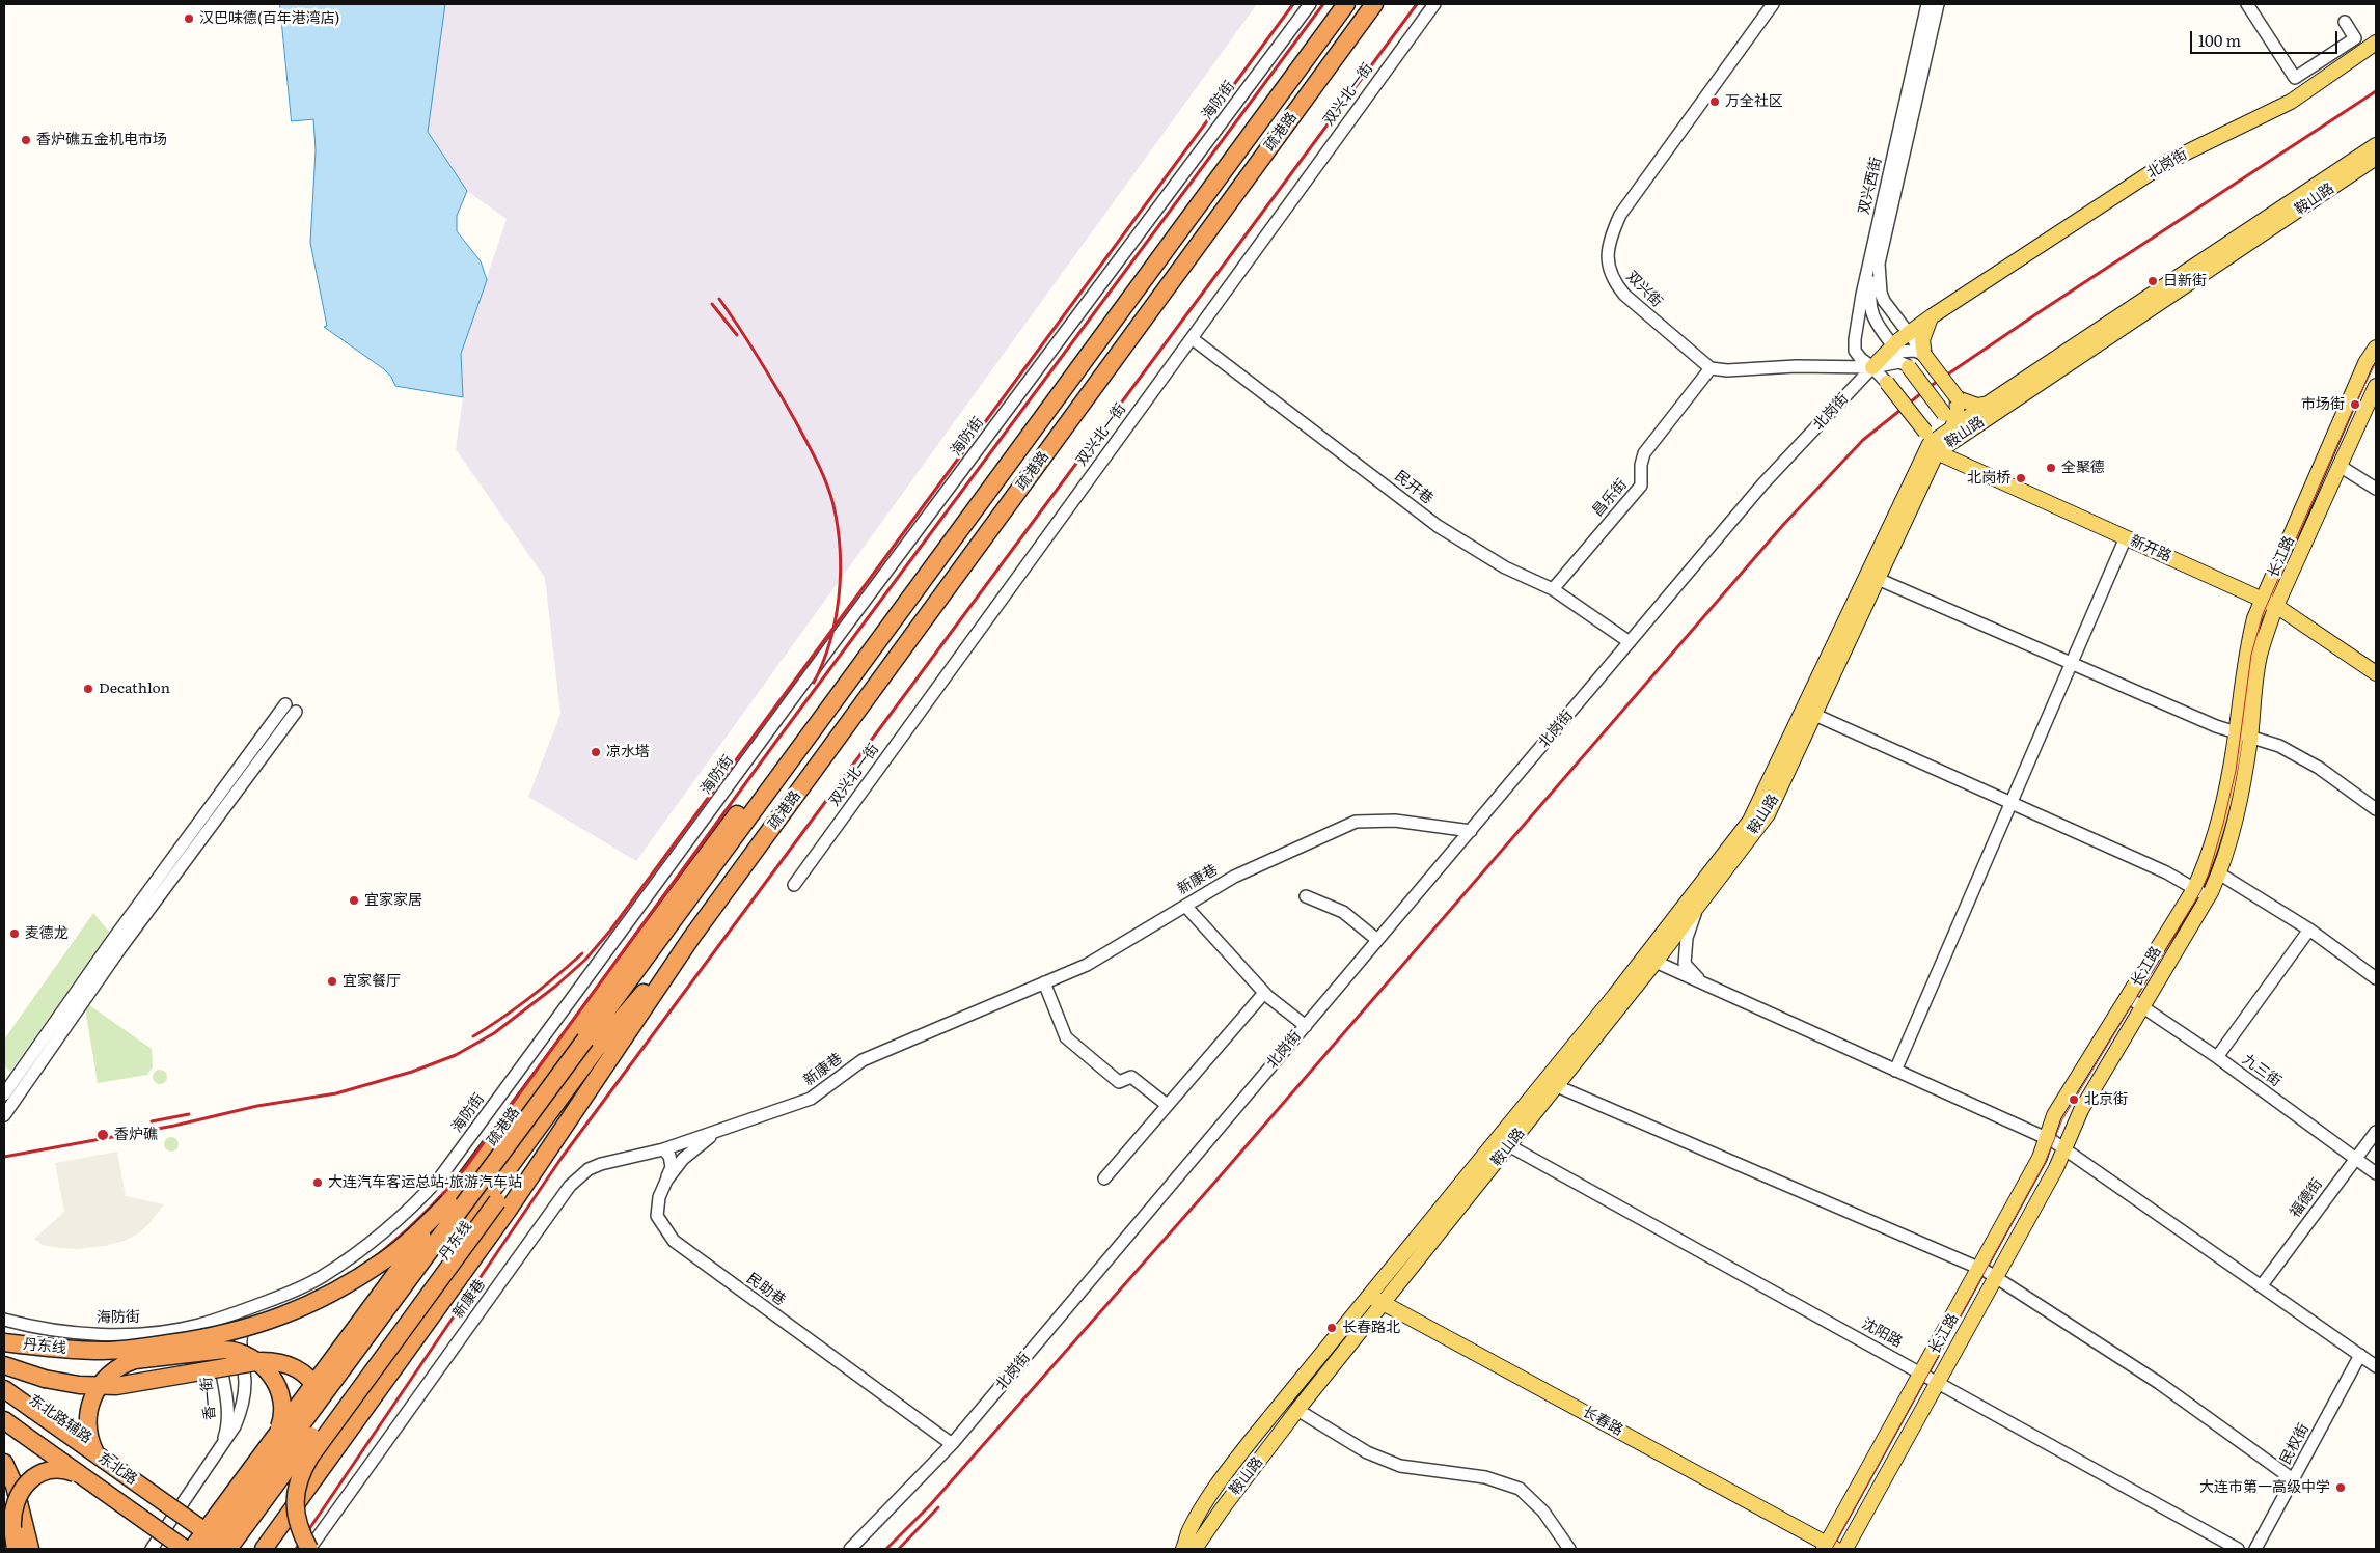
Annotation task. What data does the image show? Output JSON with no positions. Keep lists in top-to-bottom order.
{
  "streets": {
    "highway": ["疏港路", "丹东线", "东北路"],
    "main road": [
      "北岗街",
      "鞍山路",
      "新开路",
      "长江路",
      "东北路辅路",
      "长春路"
    ],
    "street": [
      "双兴北一街",
      "海防街",
      "双兴西街",
      "双兴街",
      "民开巷",
      "昌乐街",
      "新康巷",
      "九三街",
      "福德街",
      "民助巷",
      "沈阳路",
      "香一街",
      "民权街"
    ]
  },
  "crossings": [
    ["双兴北一街", "民开巷"],
    ["海防街", "香一街"],
    ["疏港路", "丹东线"],
    ["北岗街", "双兴西街"],
    ["北岗街", "民开巷"],
    ["北岗街", "新康巷"],
    ["北岗街", "民助巷"],
    ["鞍山路", "新开路"],
    ["鞍山路", "沈阳路"],
    ["鞍山路", "长春路"],
    ["双兴街", "昌乐街"],
    ["民开巷", "昌乐街"],
    ["新开路", "长江路"],
    ["长江路", "九三街"],
    ["长江路", "沈阳路"],
    ["长江路", "长春路"],
    ["新康巷", "民助巷"],
    ["九三街", "福德街"],
    ["丹东线", "东北路"]
  ],
  "places": [
    "汉巴味德(百年港湾店)",
    "万全社区",
    "香炉礁五金机电市场",
    "日新街",
    "市场街",
    "全聚德",
    "北岗桥",
    "Decathlon",
    "凉水塔",
    "宜家家居",
    "麦德龙",
    "宜家餐厅",
    "北京街",
    "香炉礁",
    "大连汽车客运总站-旅游汽车站",
    "长春路北",
    "大连市第一高级中学"
  ],
  "scale_bar": "100 m"
}
